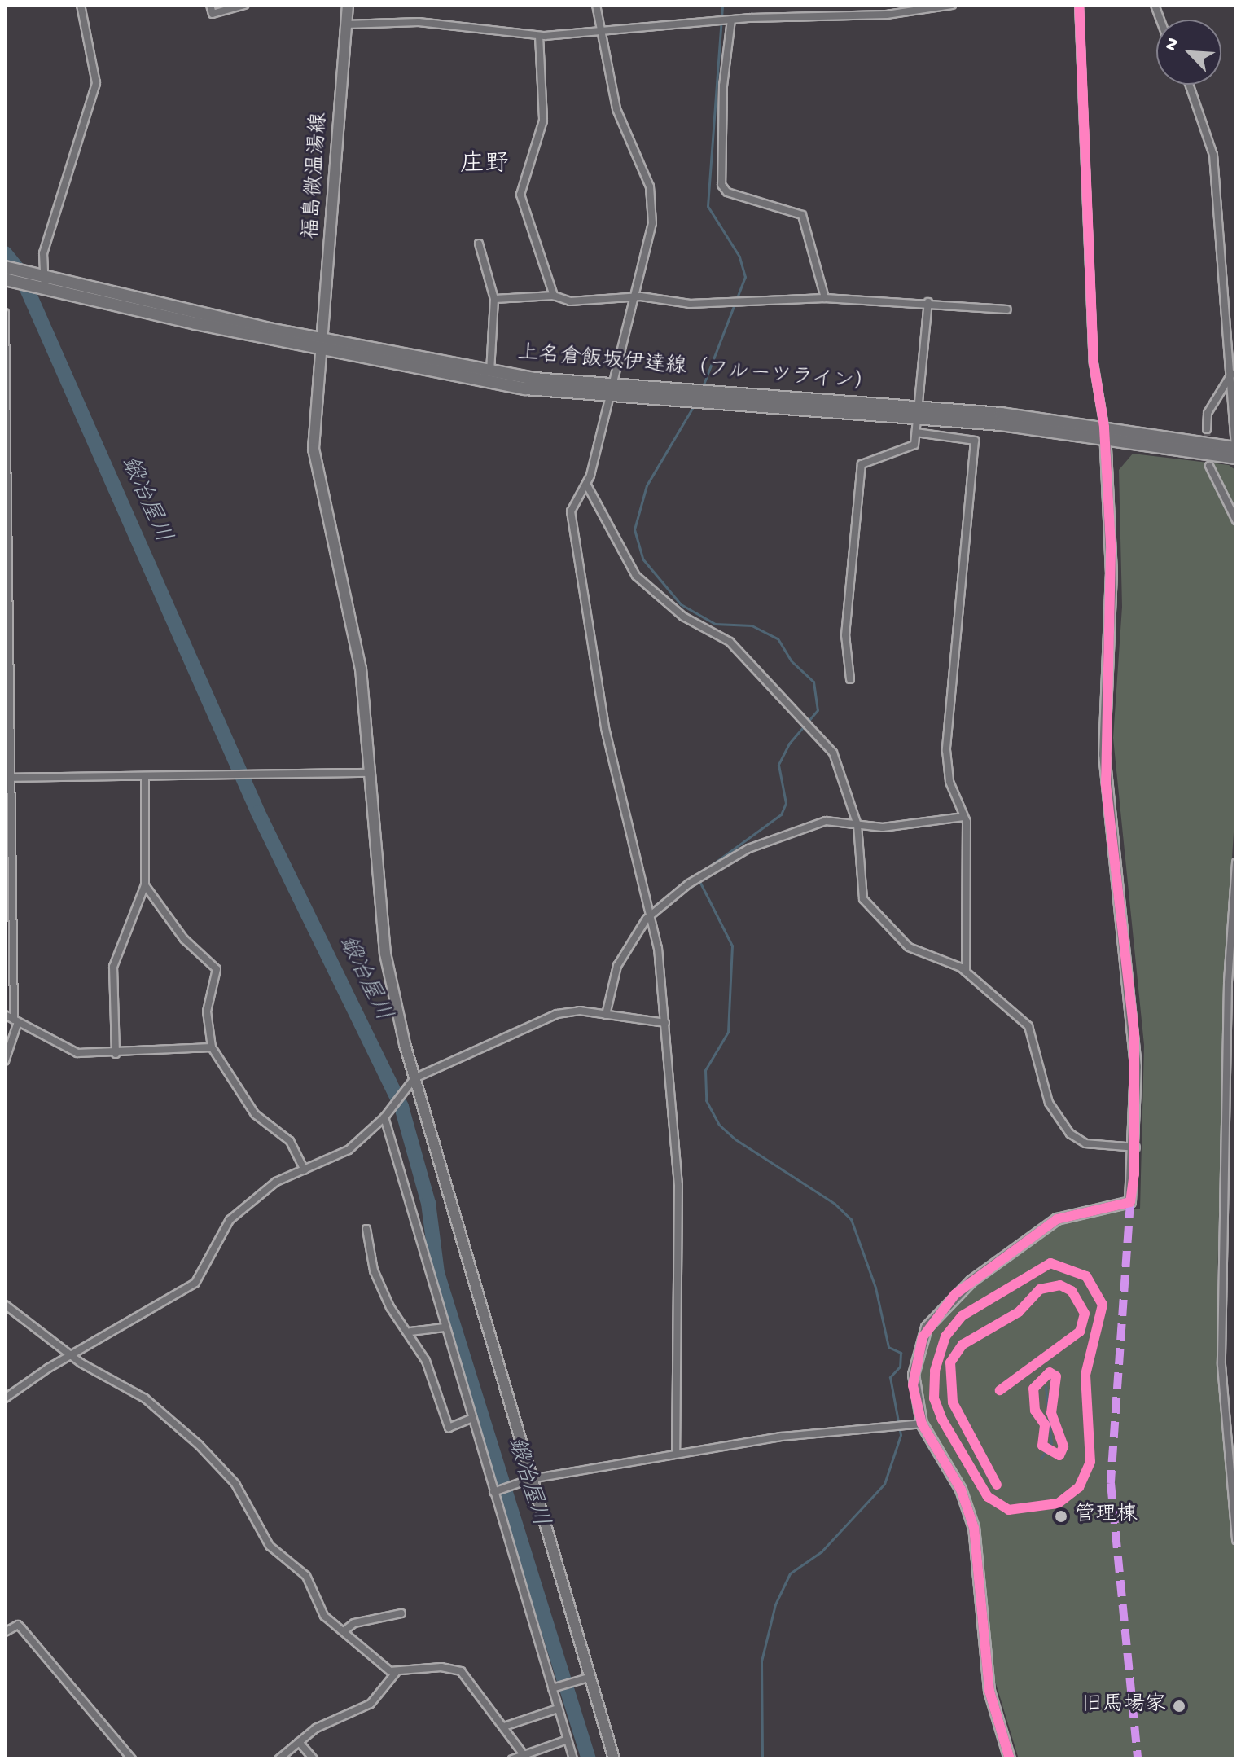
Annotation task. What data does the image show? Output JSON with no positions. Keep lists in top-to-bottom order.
{
  "streets": {
    "main road": ["上名倉飯坂伊達線（フルーツライン）"],
    "street": ["福島微温湯線"]
  },
  "crossings": [
    ["福島微温湯線", "上名倉飯坂伊達線（フルーツライン）"]
  ],
  "districts": ["庄野"],
  "water": ["鍛冶屋川"],
  "places": ["管理棟", "旧馬場家"],
  "north": "top left"
}
